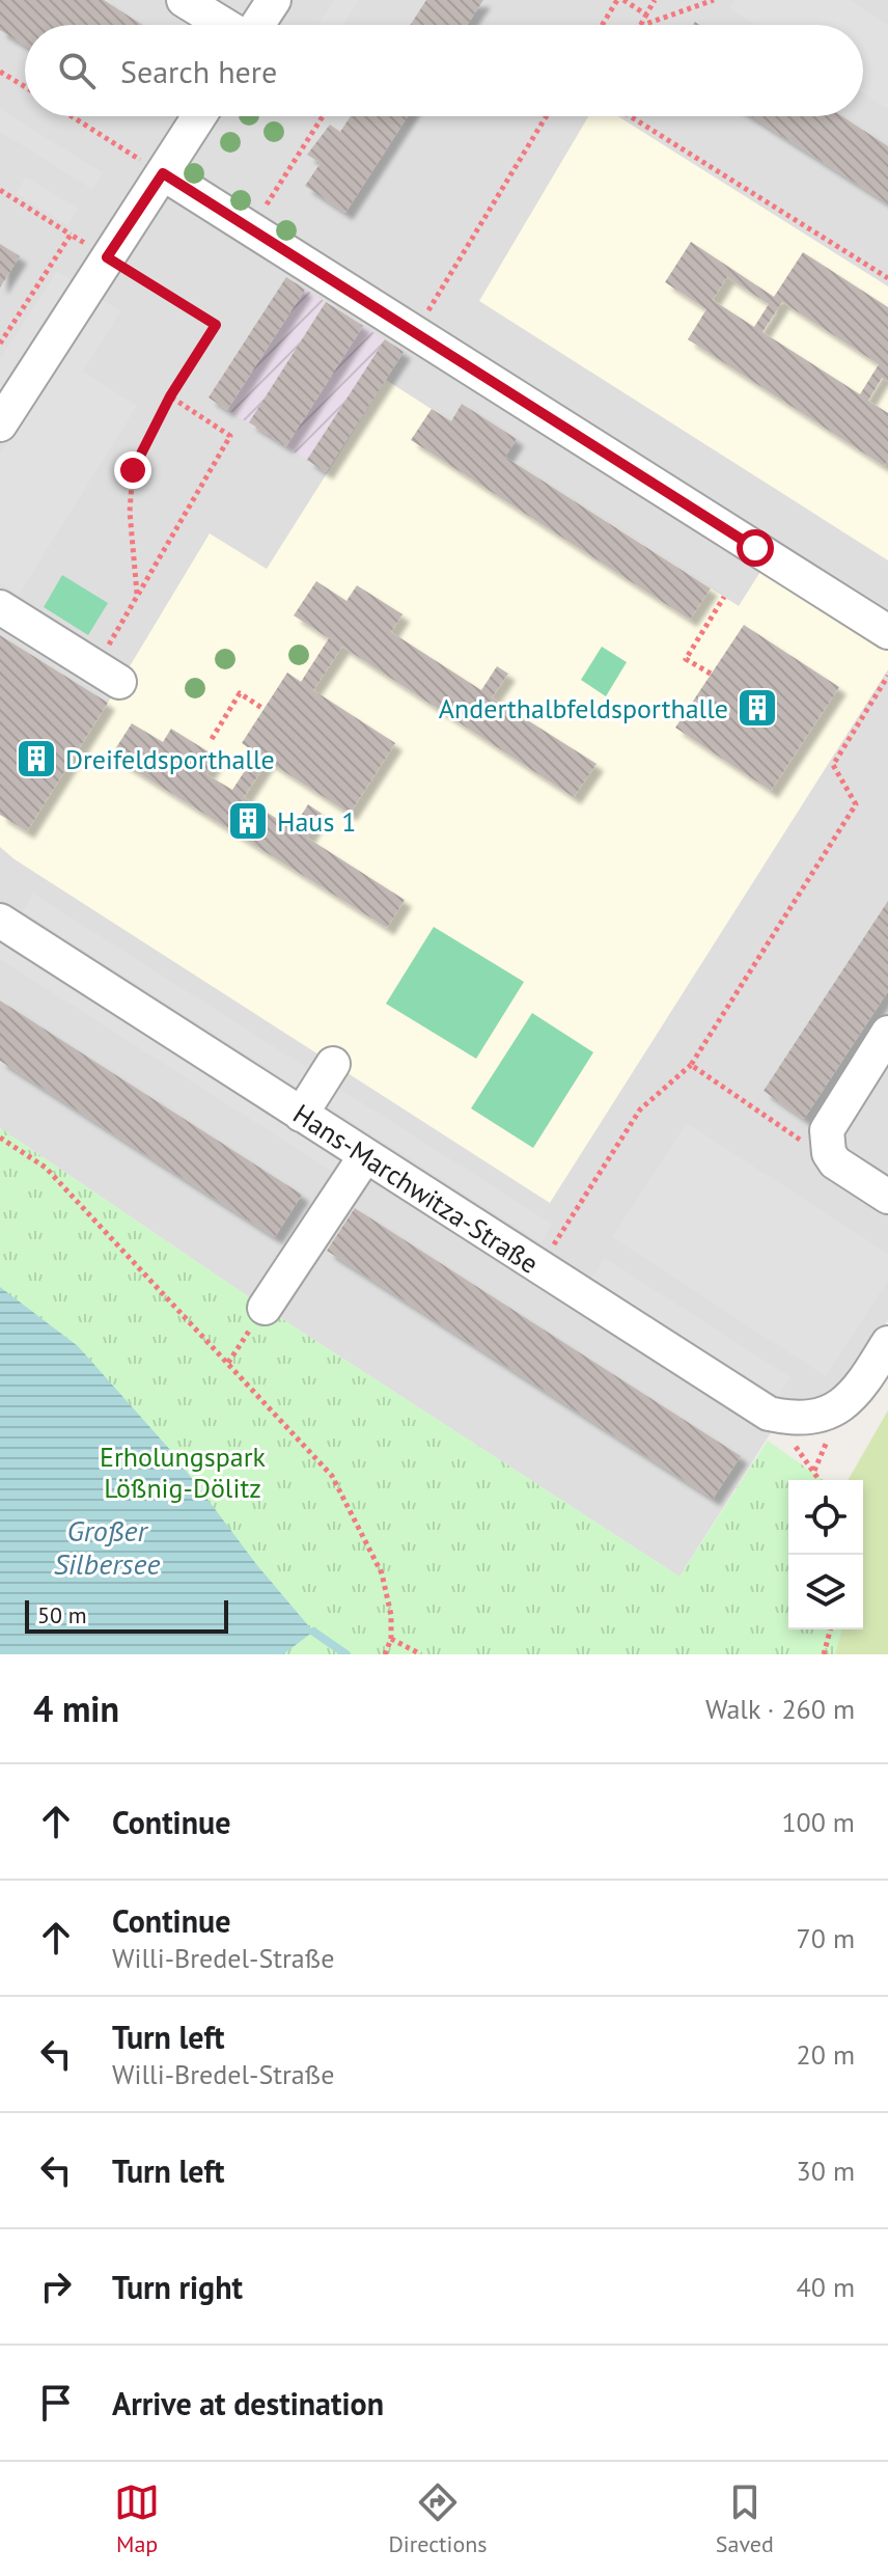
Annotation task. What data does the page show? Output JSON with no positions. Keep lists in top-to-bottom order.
{
  "streets": {
    "street": ["Hans-Marchwitza-Straße"]
  },
  "water": ["Großer Silbersee"],
  "parks": ["Erholungspark Lößnig-Dölitz"],
  "places": {
    "building": ["Anderthalbfeldsporthalle", "Dreifeldsporthalle", "Haus 1"]
  },
  "scale_bar": "50 m",
  "page": {
    "search": "Search here",
    "scale": "50 m",
    "heading": ["4 min", "Walk · 260 m"],
    "list": [
      ["Continue", "100 m"],
      ["Continue", "Willi-Bredel-Straße", "70 m"],
      ["Turn left", "Willi-Bredel-Straße", "20 m"],
      ["Turn left", "30 m"],
      ["Turn right", "40 m"],
      "Arrive at destination"
    ],
    "nav": ["Map", "Directions", "Saved"]
  }
}
